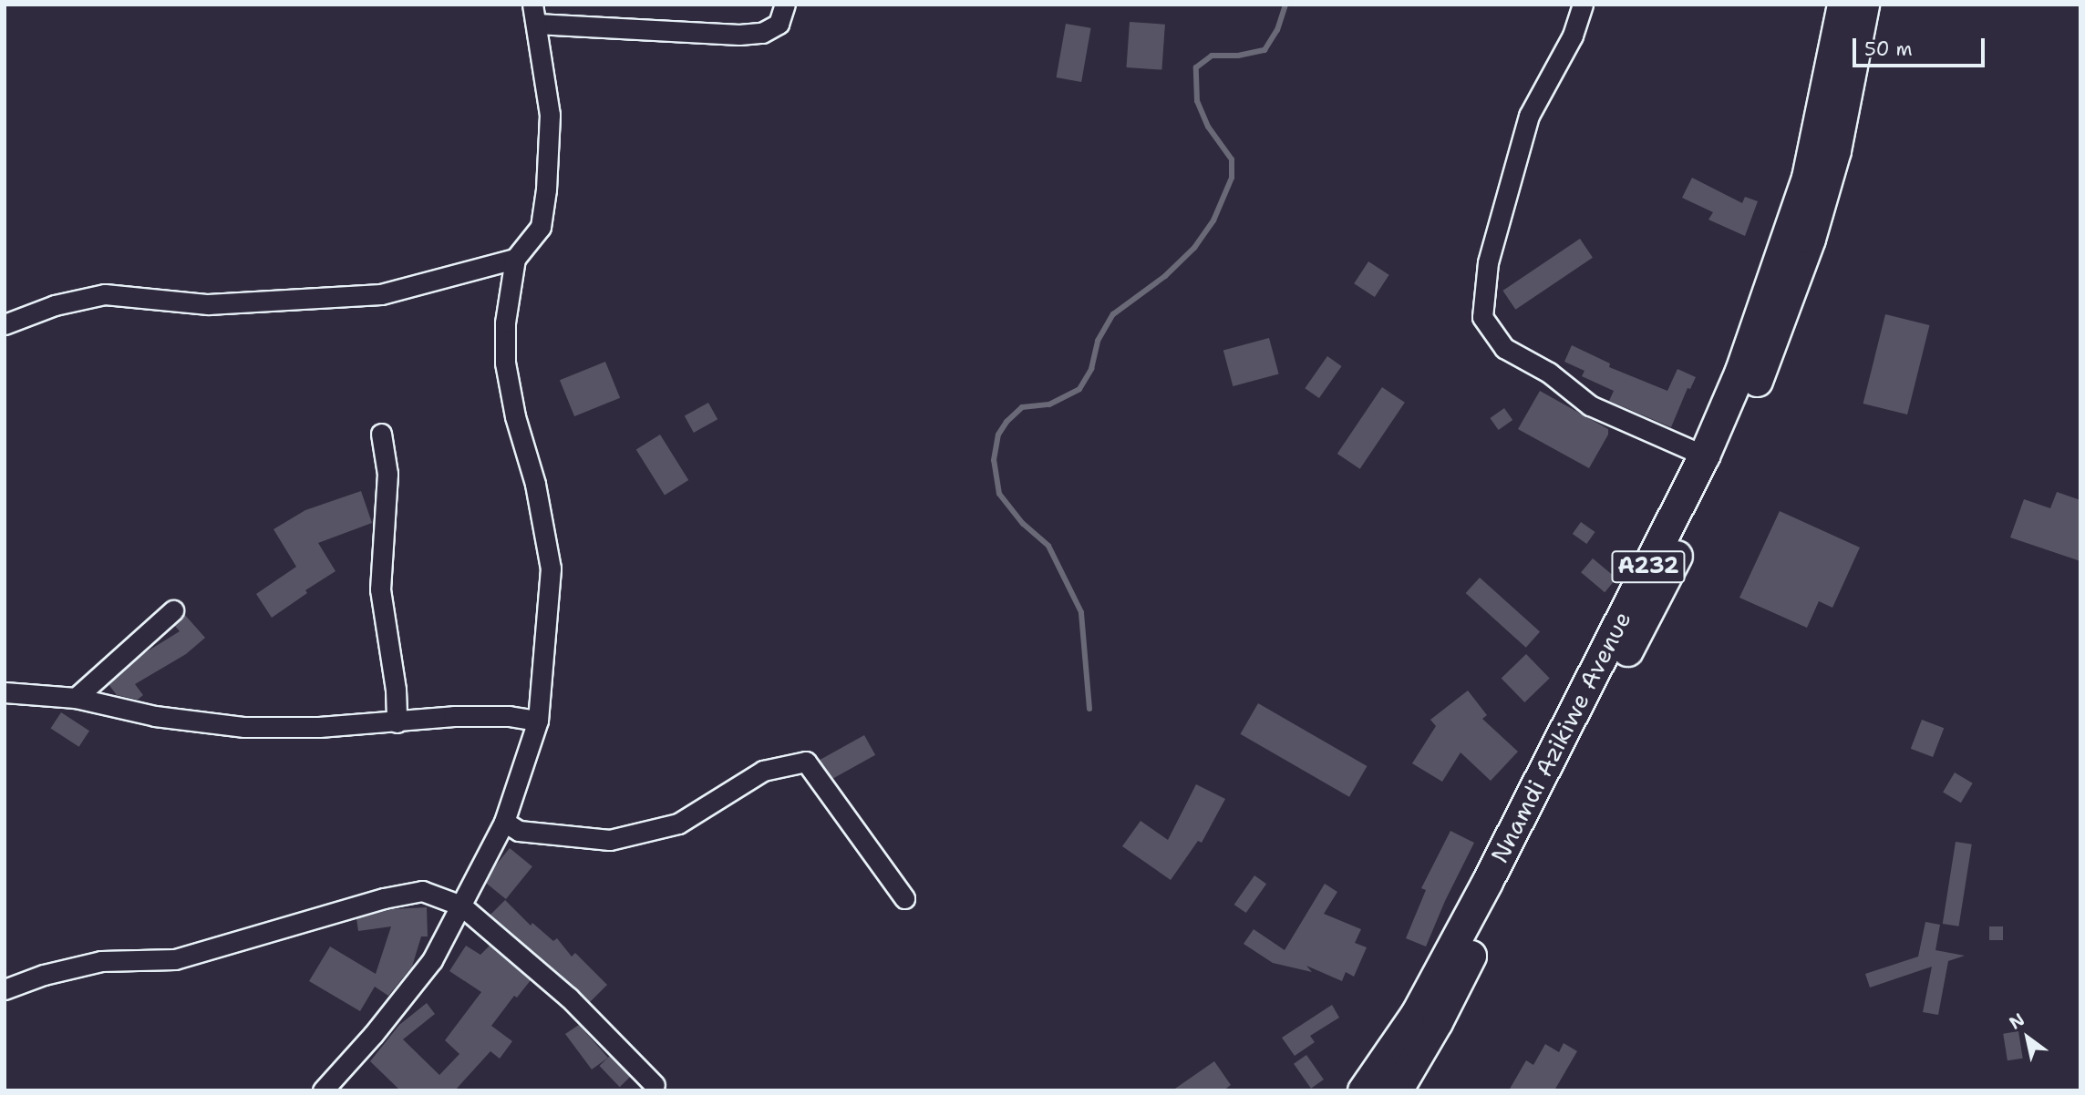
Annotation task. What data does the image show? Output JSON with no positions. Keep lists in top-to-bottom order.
{
  "streets": {
    "main road": ["A232", "Nnamdi Azikiwe Avenue"]
  },
  "scale_bar": "50 m",
  "north": "top left"
}
